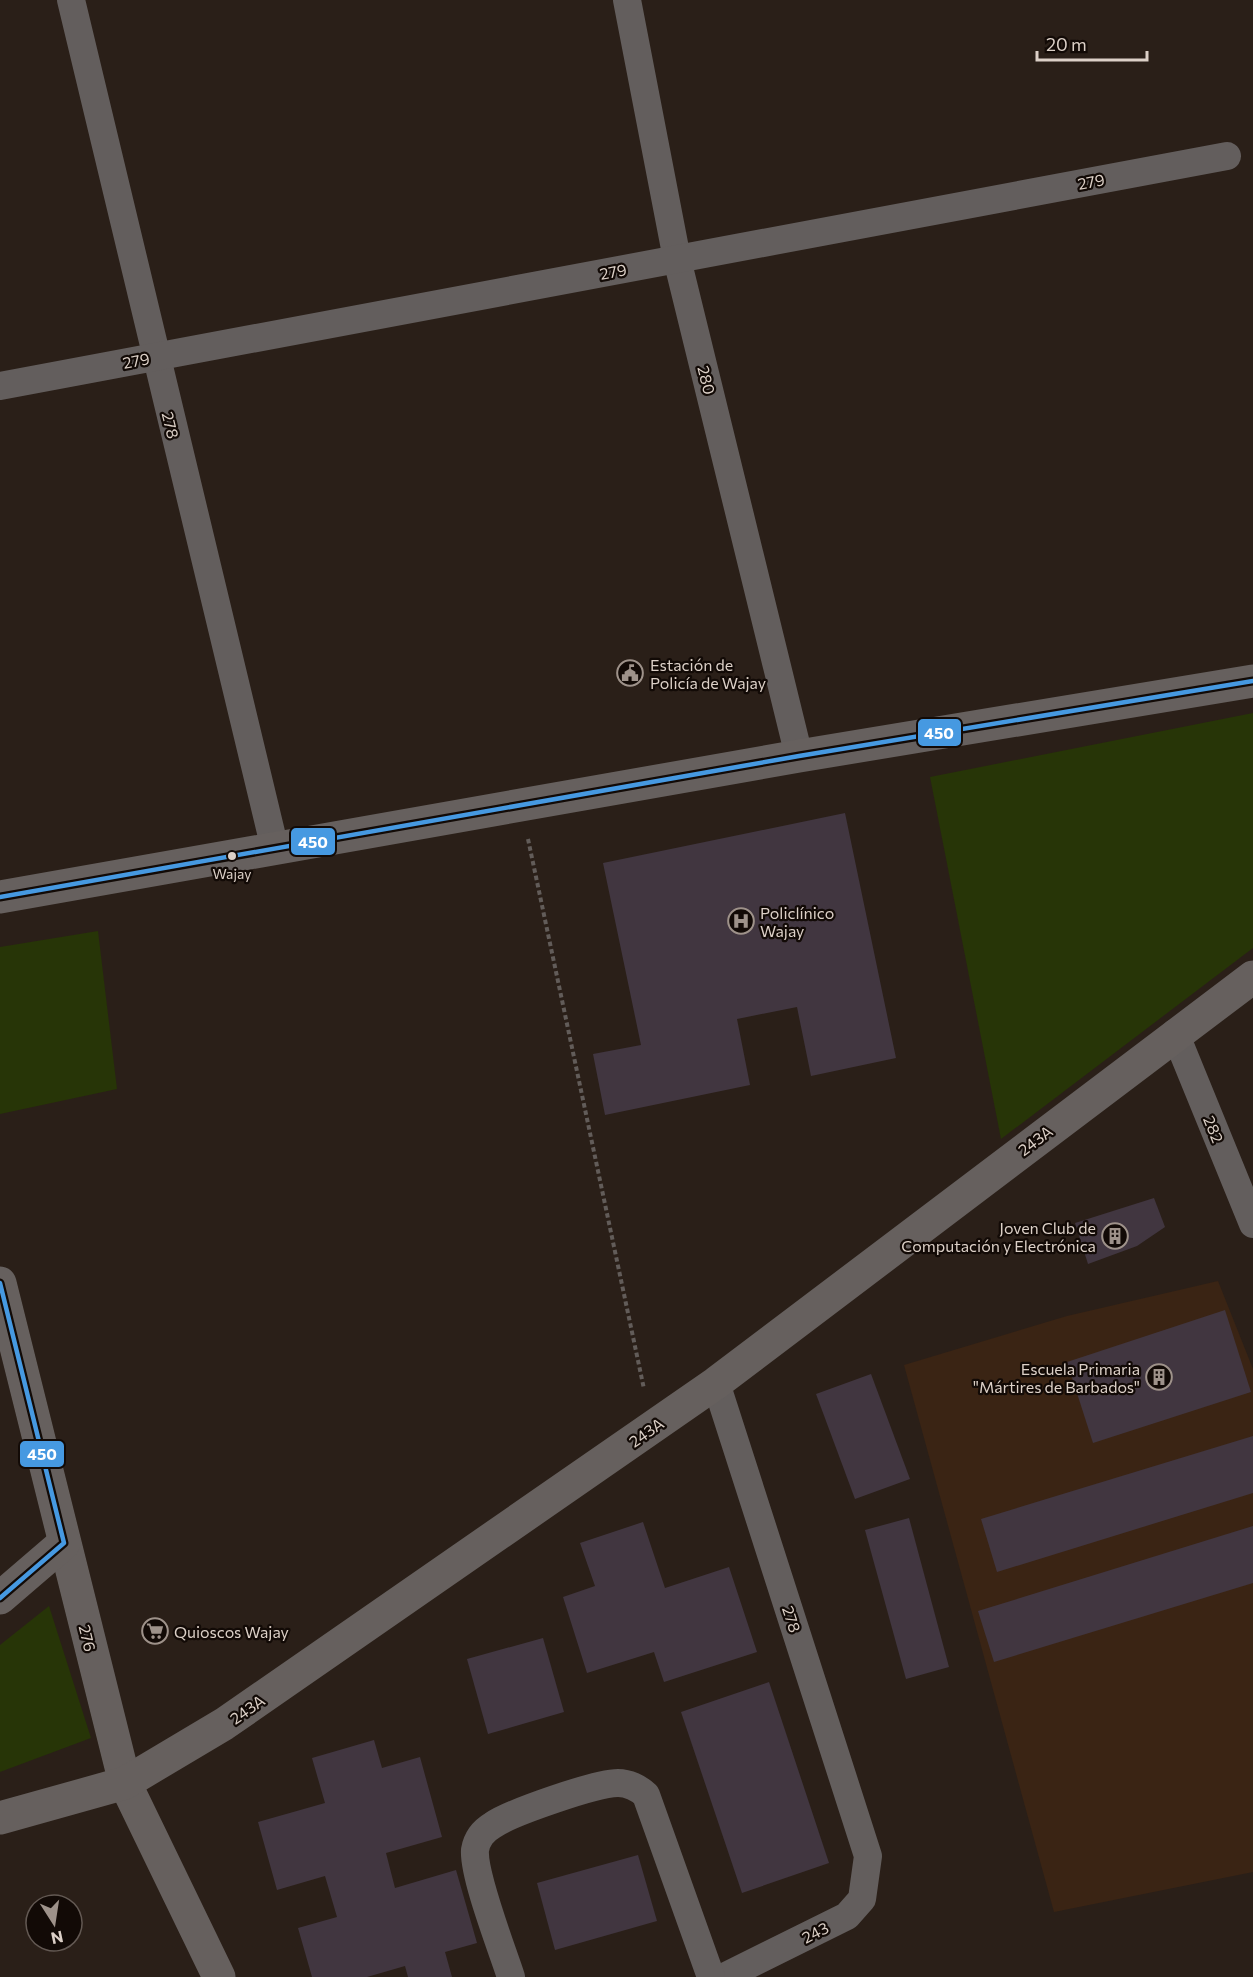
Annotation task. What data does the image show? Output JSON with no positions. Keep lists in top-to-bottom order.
{
  "streets": {
    "main road": ["243A", "276"],
    "street": [
      "279",
      "280",
      "278",
      "282",
      "243"
    ]
  },
  "crossings": [
    ["279", "280"],
    ["279", "278"],
    ["278", "243A"],
    ["278", "243"],
    ["282", "243A"],
    ["243A", "276"]
  ],
  "places": {
    "public building": ["Estación de Policía de Wajay"],
    "other": ["Wajay"],
    "hospital": ["Policlínico Wajay"],
    "building": ["Joven Club de Computación y Electrónica", "Escuela Primaria \"Mártires de Barbados\""],
    "supermarket": ["Quioscos Wajay"]
  },
  "lines": ["transit line 450"],
  "scale_bar": "20 m",
  "north": "bottom"
}
